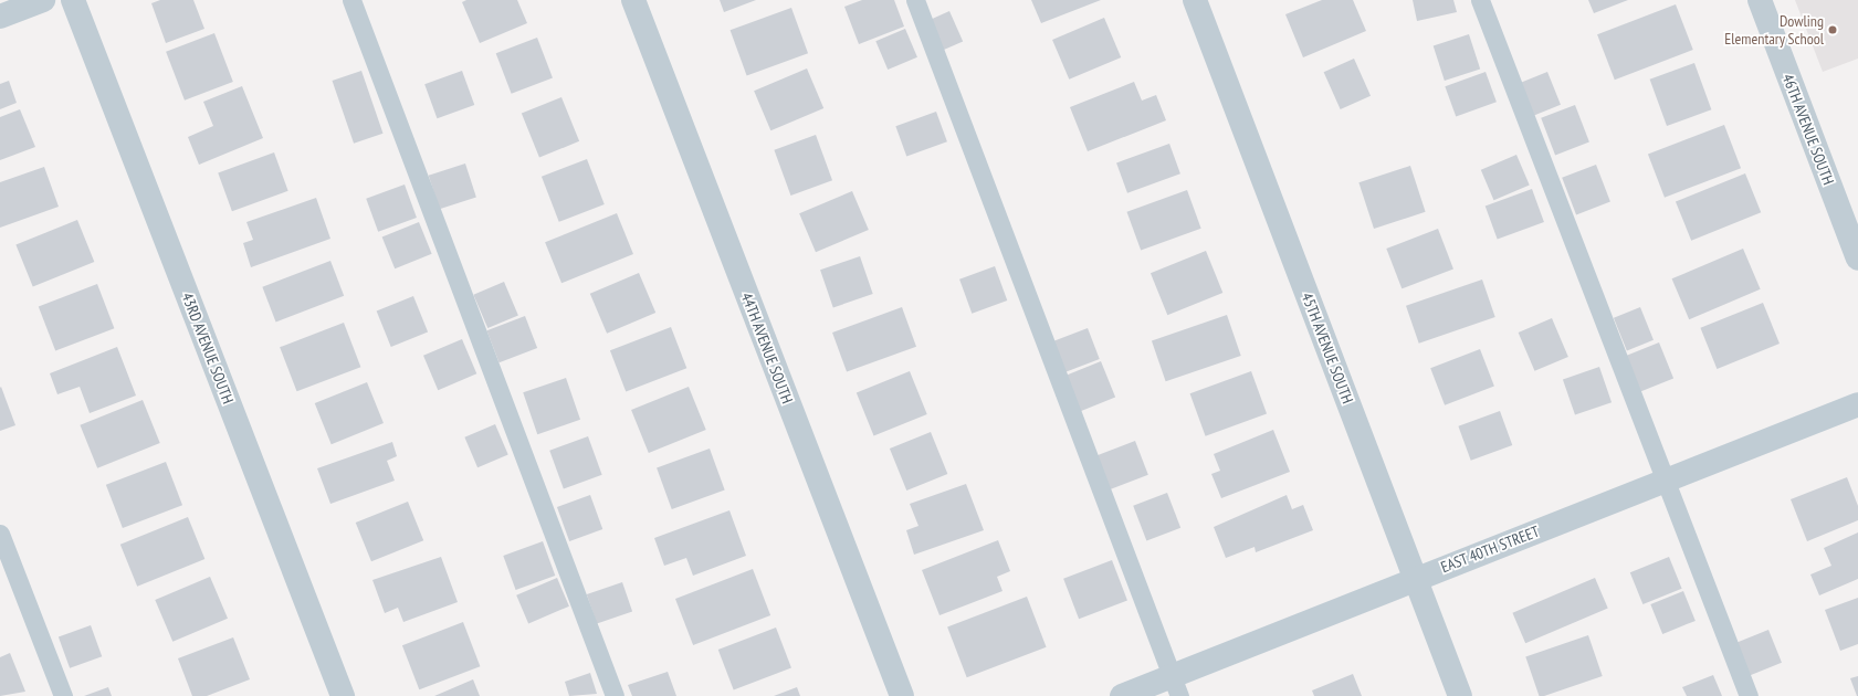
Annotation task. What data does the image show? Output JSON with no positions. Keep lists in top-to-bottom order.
{
  "streets": {
    "street": [
      "46TH AVENUE SOUTH",
      "43RD AVENUE SOUTH",
      "44TH AVENUE SOUTH",
      "45TH AVENUE SOUTH",
      "EAST 40TH STREET"
    ]
  },
  "crossings": [
    ["45TH AVENUE SOUTH", "EAST 40TH STREET"]
  ],
  "places": ["Dowling Elementary School"]
}
